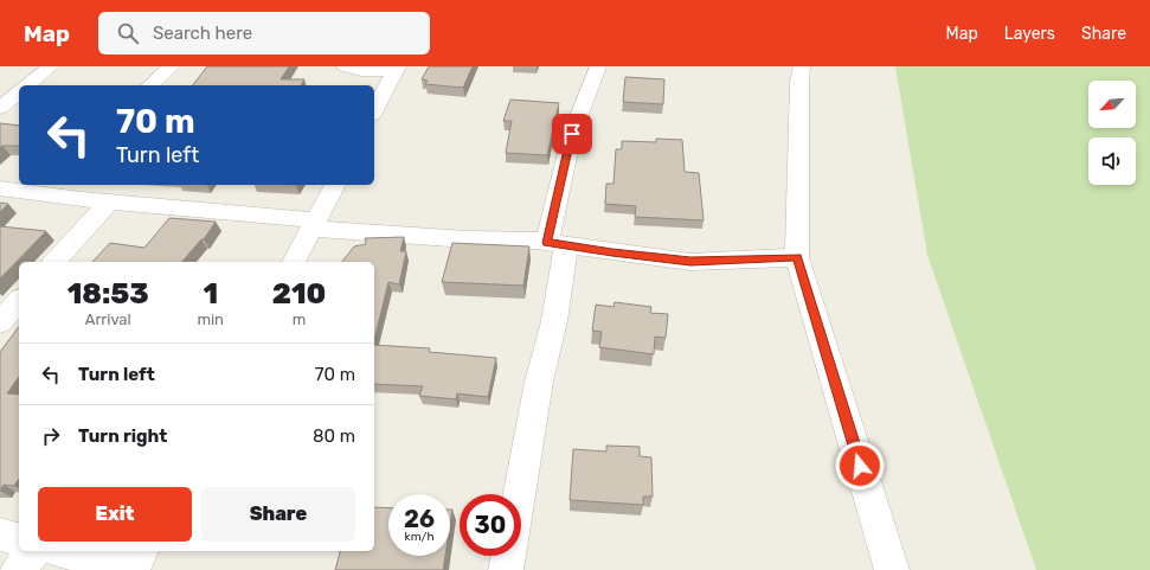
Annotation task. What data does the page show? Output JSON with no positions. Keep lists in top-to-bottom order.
{
  "north": "bottom left",
  "page": {
    "header": "Map",
    "search": "Search here",
    "nav": ["Map", "Layers", "Share"],
    "turn": ["70 m", "Turn left"],
    "eta": [
      "18:53",
      "Arrival",
      "1",
      "min",
      "210",
      "m"
    ],
    "list": [
      {
        "name": "Turn left",
        "value": "70 m"
      },
      {
        "name": "Turn right",
        "value": "80 m"
      }
    ],
    "buttons": ["Exit", "Share"],
    "speed": "26 km/h",
    "limit": "30"
  }
}
